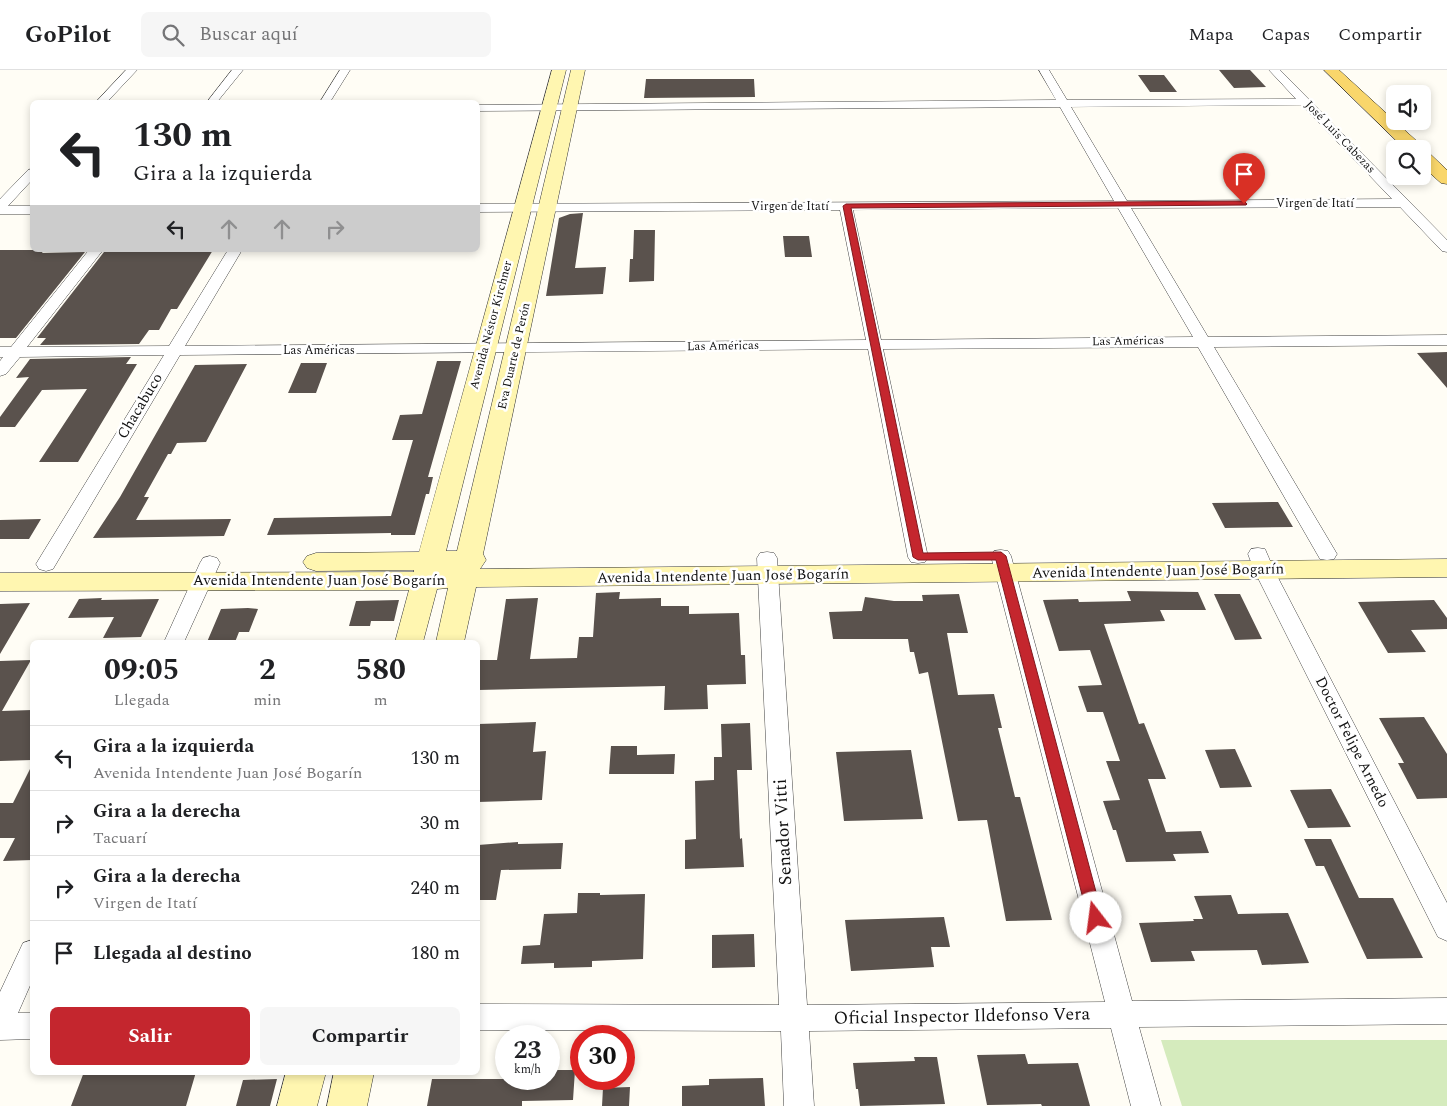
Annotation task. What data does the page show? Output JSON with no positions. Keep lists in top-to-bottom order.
{
  "streets": {
    "street": [
      "José Luis Cabezas",
      "Virgen de Itatí",
      "Avenida Néstor Kirchner",
      "Las Américas",
      "Eva Duarte de Perón",
      "Chacabuco",
      "Avenida Intendente Juan José Bogarín",
      "Doctor Felipe Arnedo",
      "Senador Vitti",
      "Oficial Inspector Ildefonso Vera"
    ]
  },
  "crossings": [
    ["José Luis Cabezas", "Virgen de Itatí"],
    ["Virgen de Itatí", "Avenida Néstor Kirchner"],
    ["Virgen de Itatí", "Eva Duarte de Perón"],
    ["Avenida Néstor Kirchner", "Las Américas"],
    ["Avenida Néstor Kirchner", "Eva Duarte de Perón"],
    ["Avenida Néstor Kirchner", "Avenida Intendente Juan José Bogarín"],
    ["Las Américas", "Eva Duarte de Perón"],
    ["Las Américas", "Chacabuco"],
    ["Eva Duarte de Perón", "Avenida Intendente Juan José Bogarín"],
    ["Chacabuco", "Avenida Intendente Juan José Bogarín"],
    ["Avenida Intendente Juan José Bogarín", "Doctor Felipe Arnedo"],
    ["Avenida Intendente Juan José Bogarín", "Senador Vitti"],
    ["Senador Vitti", "Oficial Inspector Ildefonso Vera"]
  ],
  "page": {
    "header": "GoPilot",
    "search": "Buscar aquí",
    "nav": ["Mapa", "Capas", "Compartir"],
    "turn": ["130 m", "Gira a la izquierda"],
    "eta": [
      "09:05",
      "Llegada",
      "2",
      "min",
      "580",
      "m"
    ],
    "list": [
      {
        "name": "Gira a la izquierda",
        "note": "Avenida Intendente Juan José Bogarín",
        "value": "130 m"
      },
      {
        "name": "Gira a la derecha",
        "note": "Tacuarí",
        "value": "30 m"
      },
      {
        "name": "Gira a la derecha",
        "note": "Virgen de Itatí",
        "value": "240 m"
      },
      {
        "name": "Llegada al destino",
        "value": "180 m"
      }
    ],
    "buttons": ["Salir", "Compartir"],
    "speed": "23 km/h",
    "limit": "30"
  }
}
